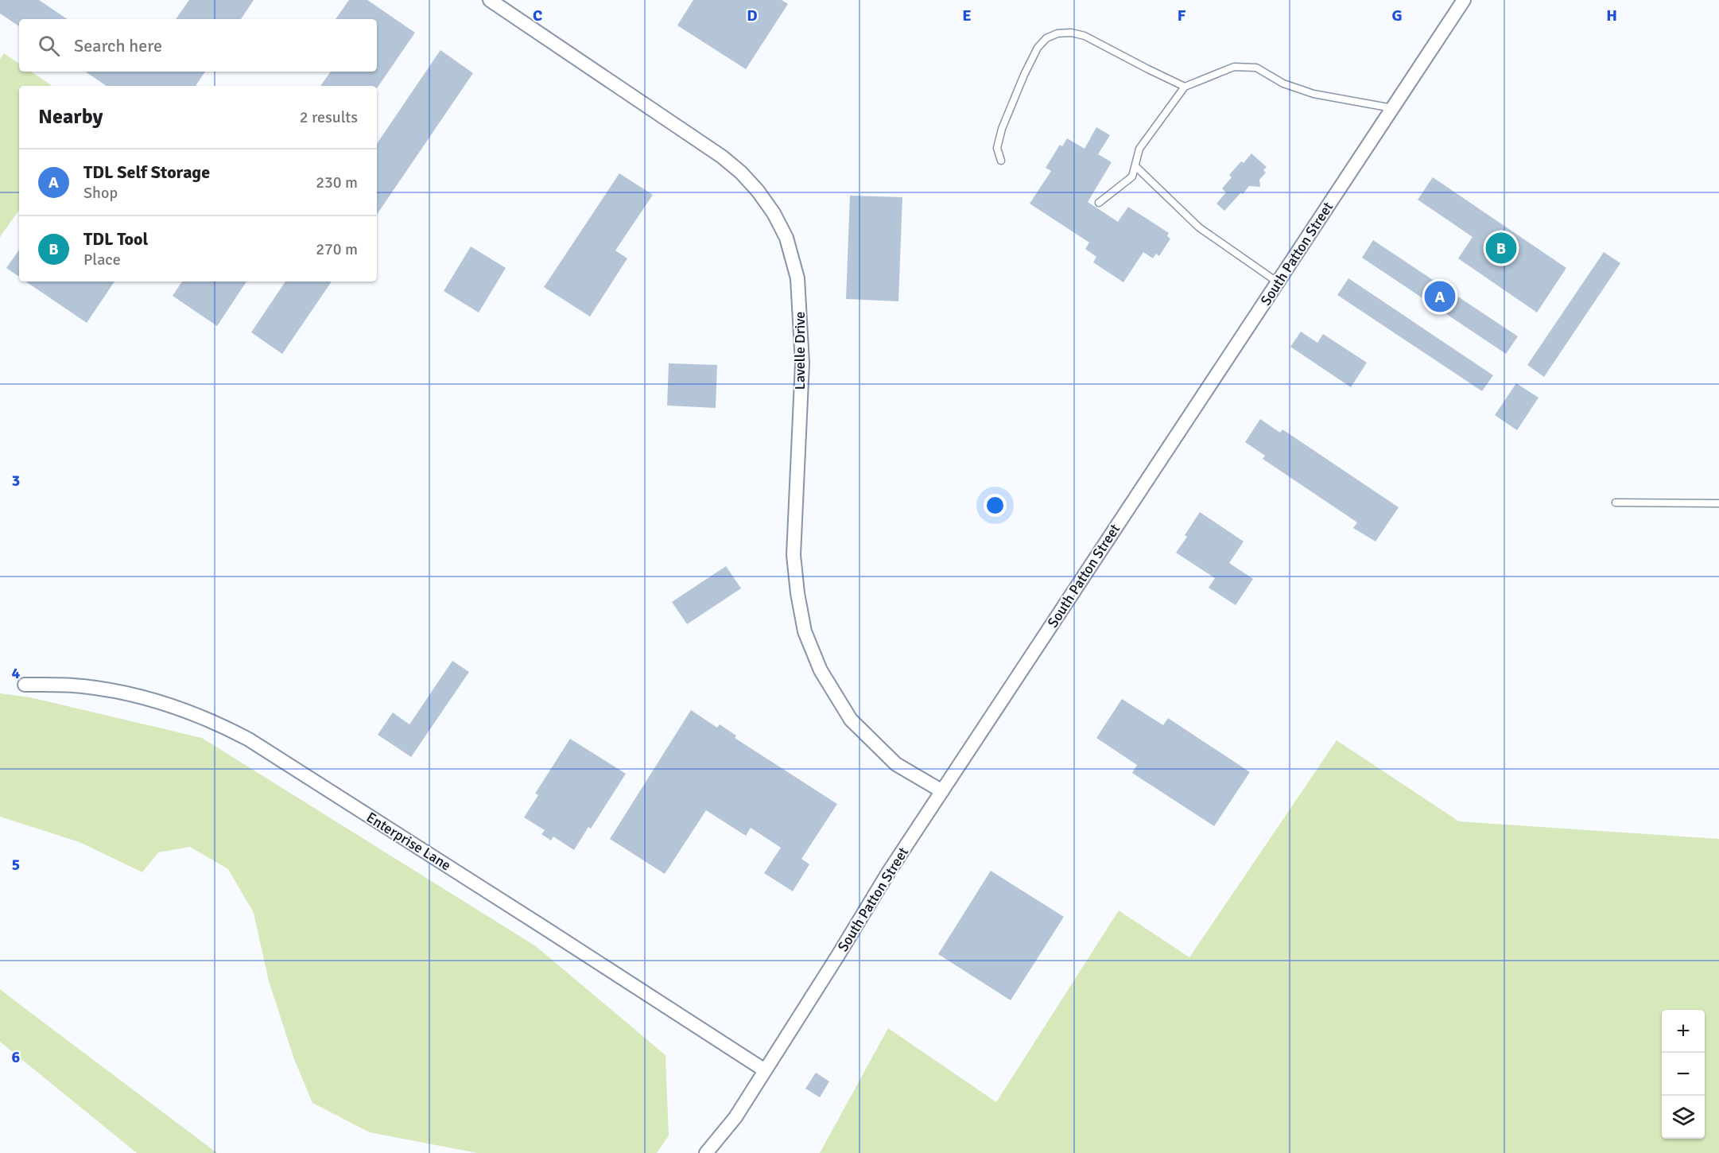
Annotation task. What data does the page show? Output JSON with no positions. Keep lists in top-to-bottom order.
{
  "streets": {
    "street": ["South Patton Street", "Lavelle Drive", "Enterprise Lane"]
  },
  "crossings": [
    ["South Patton Street", "Lavelle Drive"],
    ["South Patton Street", "Enterprise Lane"]
  ],
  "page": {
    "search": "Search here",
    "heading": ["Nearby", "2 results"],
    "list": [
      {
        "mark": "A",
        "name": "TDL Self Storage",
        "note": "Shop",
        "value": "230 m"
      },
      {
        "mark": "B",
        "name": "TDL Tool",
        "note": "Place",
        "value": "270 m"
      }
    ],
    "pins": ["B", "A"],
    "map_buttons": ["+", "−"]
  },
  "grid": {
    "columns": [
      "C",
      "D",
      "E",
      "F",
      "G",
      "H"
    ],
    "rows": [
      "3",
      "4",
      "5",
      "6"
    ]
  }
}
